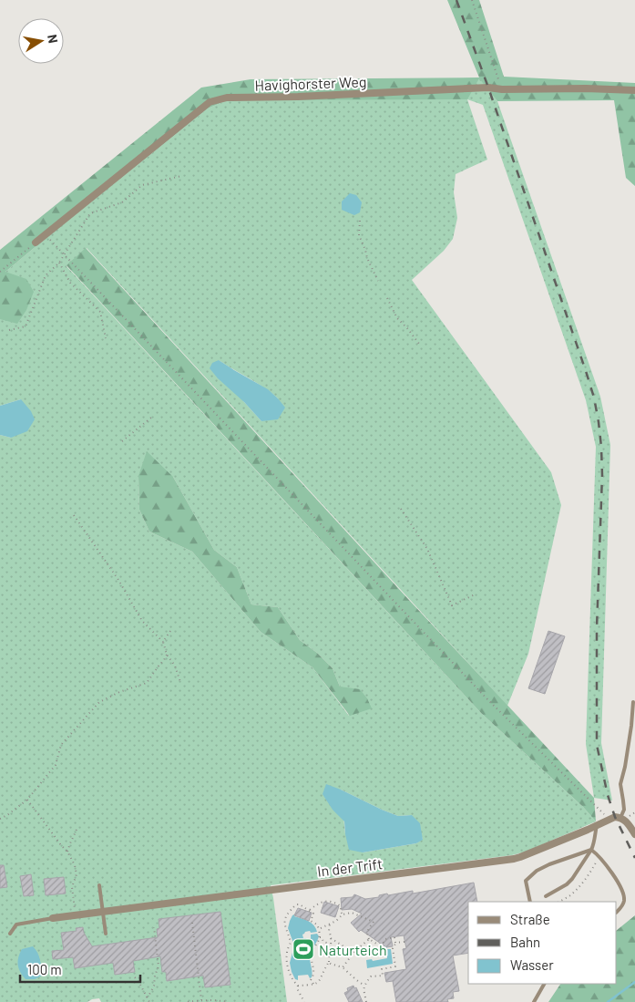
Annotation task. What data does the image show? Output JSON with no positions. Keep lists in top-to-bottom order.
{
  "streets": {
    "street": ["Havighorster Weg", "In der Trift"]
  },
  "places": {
    "sports": ["Naturteich"]
  },
  "legend": ["Straße", "Bahn", "Wasser"],
  "scale_bar": "100 m",
  "north": "right"
}
